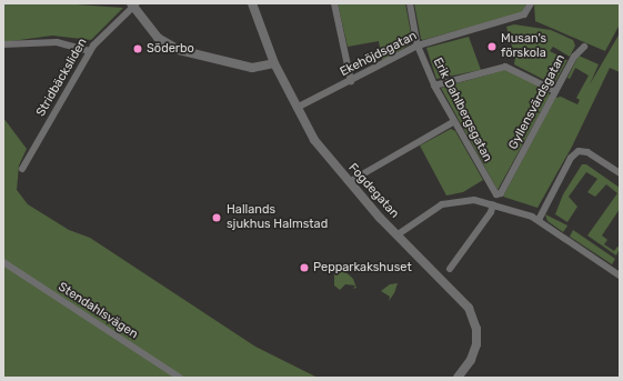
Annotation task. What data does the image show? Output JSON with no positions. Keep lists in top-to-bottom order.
{
  "streets": {
    "street": [
      "Ekehöjdsgatan",
      "Stridbäcksliden",
      "Gyllensvärdsgatan",
      "Erik Dahlbergsgatan",
      "Fogdegatan",
      "Stendahlsvägen"
    ]
  },
  "crossings": [
    ["Ekehöjdsgatan", "Erik Dahlbergsgatan"],
    ["Ekehöjdsgatan", "Fogdegatan"],
    ["Gyllensvärdsgatan", "Erik Dahlbergsgatan"]
  ],
  "places": [
    "Musan's förskola",
    "Söderbo",
    "Hallands sjukhus Halmstad",
    "Pepparkakshuset"
  ]
}
